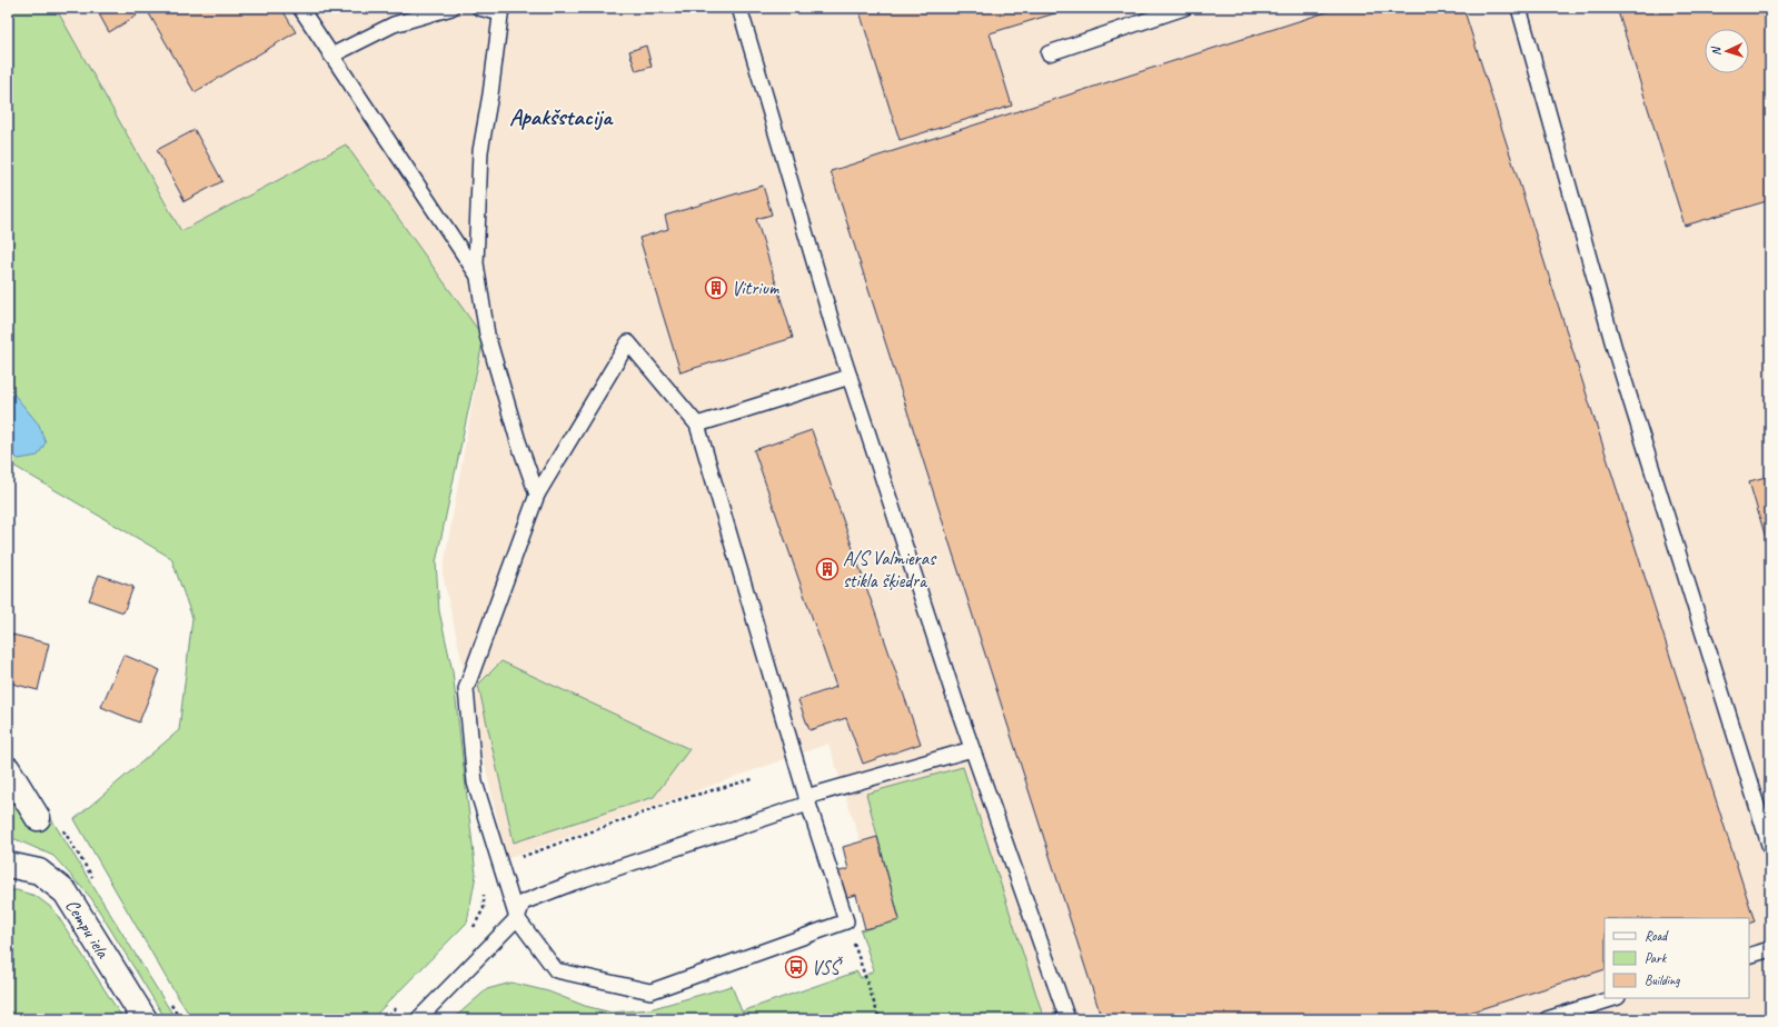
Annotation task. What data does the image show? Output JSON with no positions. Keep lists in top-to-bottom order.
{
  "streets": {
    "main road": ["Cempu iela"]
  },
  "districts": ["Apakšstacija"],
  "places": {
    "building": ["Vitrium", "A/S Valmieras stikla šķiedra"],
    "bus stop": ["VSŠ"]
  },
  "legend": ["Road", "Park", "Building"],
  "north": "left"
}
